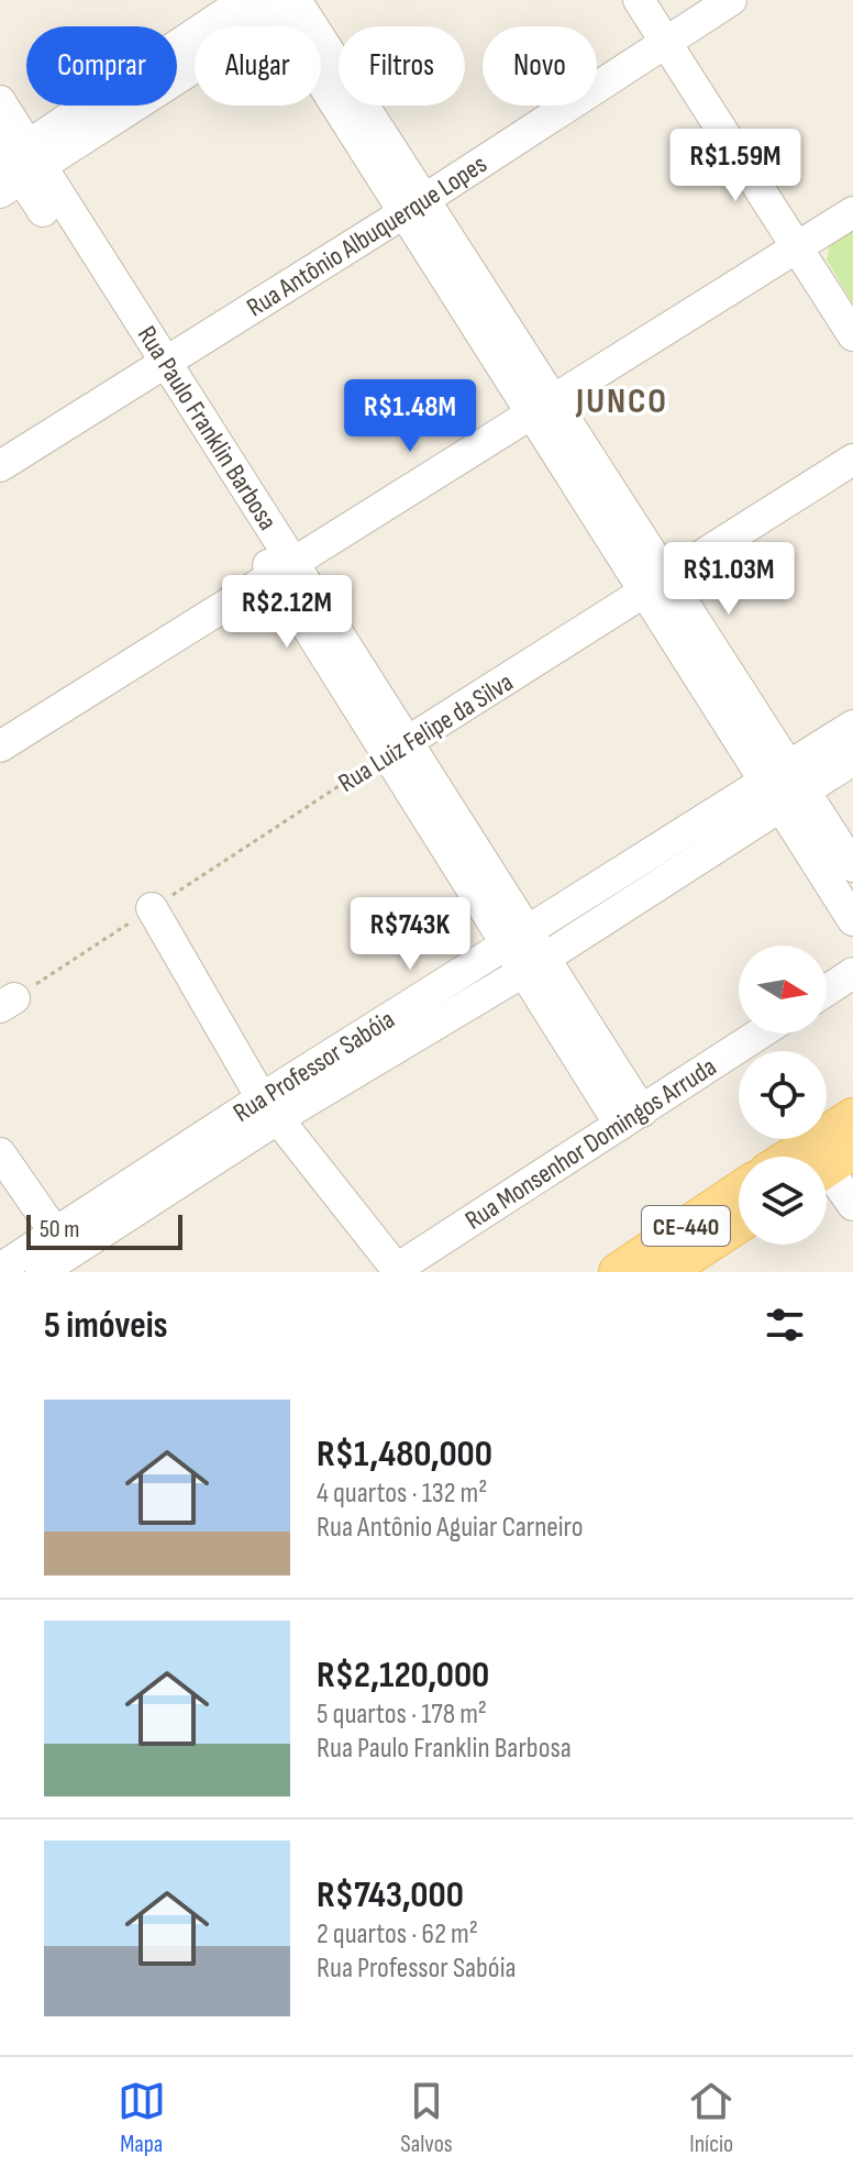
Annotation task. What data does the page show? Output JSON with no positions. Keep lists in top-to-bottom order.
{
  "streets": {
    "main road": ["CE-440"],
    "street": [
      "Rua Antônio Albuquerque Lopes",
      "Rua Paulo Franklin Barbosa",
      "Rua Luiz Felipe da Silva",
      "Rua Professor Sabóia",
      "Rua Monsenhor Domingos Arruda"
    ]
  },
  "crossings": [
    ["Rua Antônio Albuquerque Lopes", "Rua Paulo Franklin Barbosa"],
    ["Rua Paulo Franklin Barbosa", "Rua Luiz Felipe da Silva"],
    ["Rua Paulo Franklin Barbosa", "Rua Professor Sabóia"],
    ["Rua Paulo Franklin Barbosa", "Rua Monsenhor Domingos Arruda"]
  ],
  "districts": ["JUNCO"],
  "scale_bar": "50 m",
  "north": "right",
  "page": {
    "chip": [
      "Comprar",
      "Alugar",
      "Filtros",
      "Novo"
    ],
    "price": [
      "R$1.59M",
      "R$1.48M",
      "R$1.03M",
      "R$2.12M",
      "R$743K"
    ],
    "scale": "50 m",
    "heading": "5 imóveis",
    "list": [
      {
        "name": "R$1,480,000",
        "note": "4 quartos · 132 m² · Rua Antônio Aguiar Carneiro"
      },
      {
        "name": "R$2,120,000",
        "note": "5 quartos · 178 m² · Rua Paulo Franklin Barbosa"
      },
      {
        "name": "R$743,000",
        "note": "2 quartos · 62 m² · Rua Professor Sabóia"
      }
    ],
    "tabs": ["Mapa", "Salvos", "Início"]
  }
}
